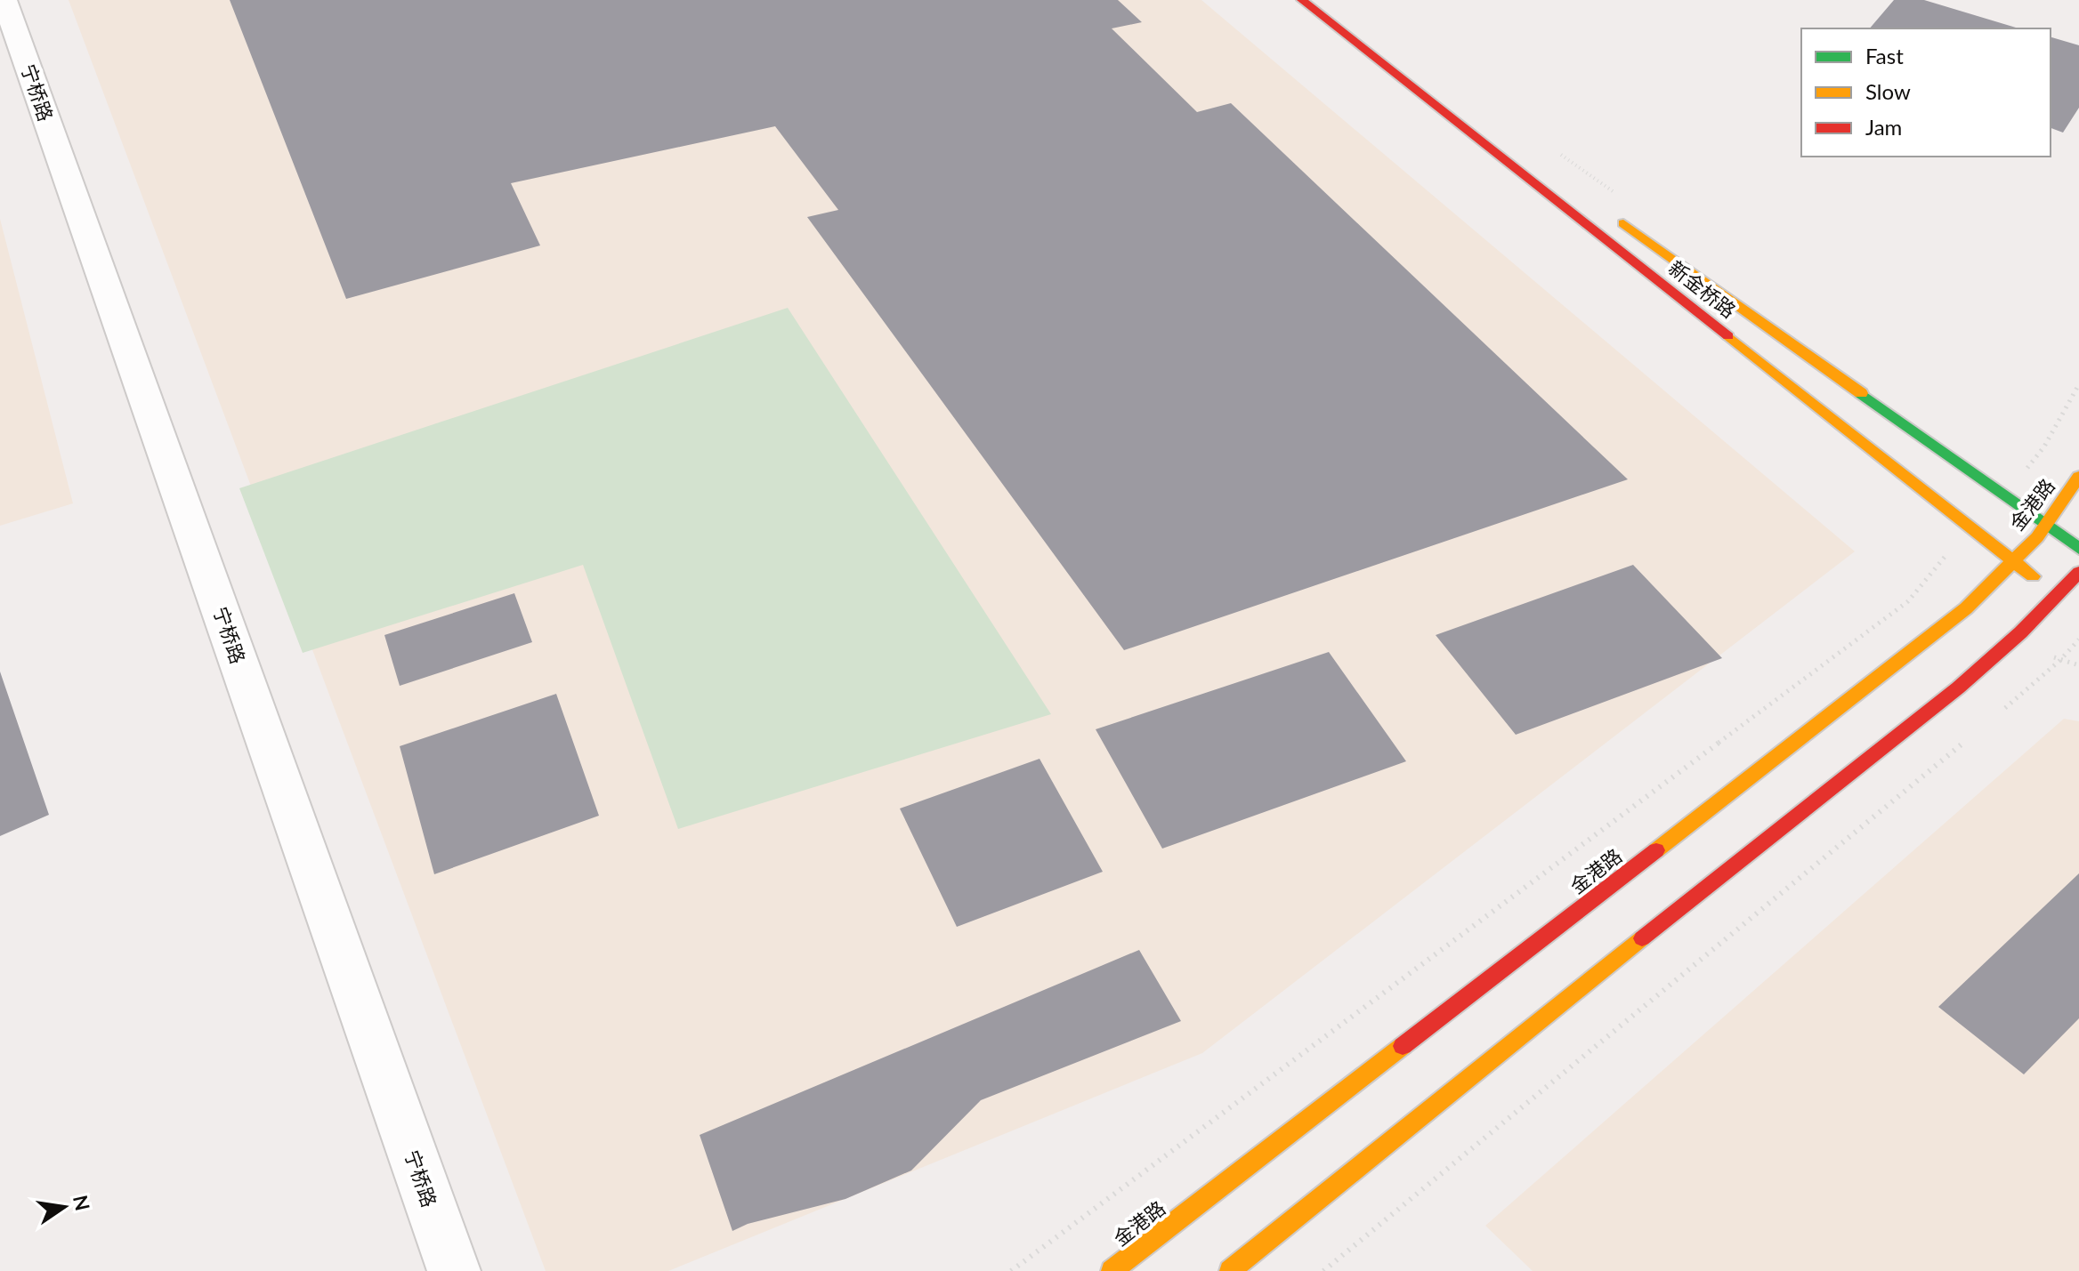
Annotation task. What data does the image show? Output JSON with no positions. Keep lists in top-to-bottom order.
{
  "streets": {
    "street": ["宁桥路", "新金桥路", "金港路"]
  },
  "crossings": [
    ["新金桥路", "金港路"]
  ],
  "legend": ["Fast", "Slow", "Jam"],
  "north": "right"
}
